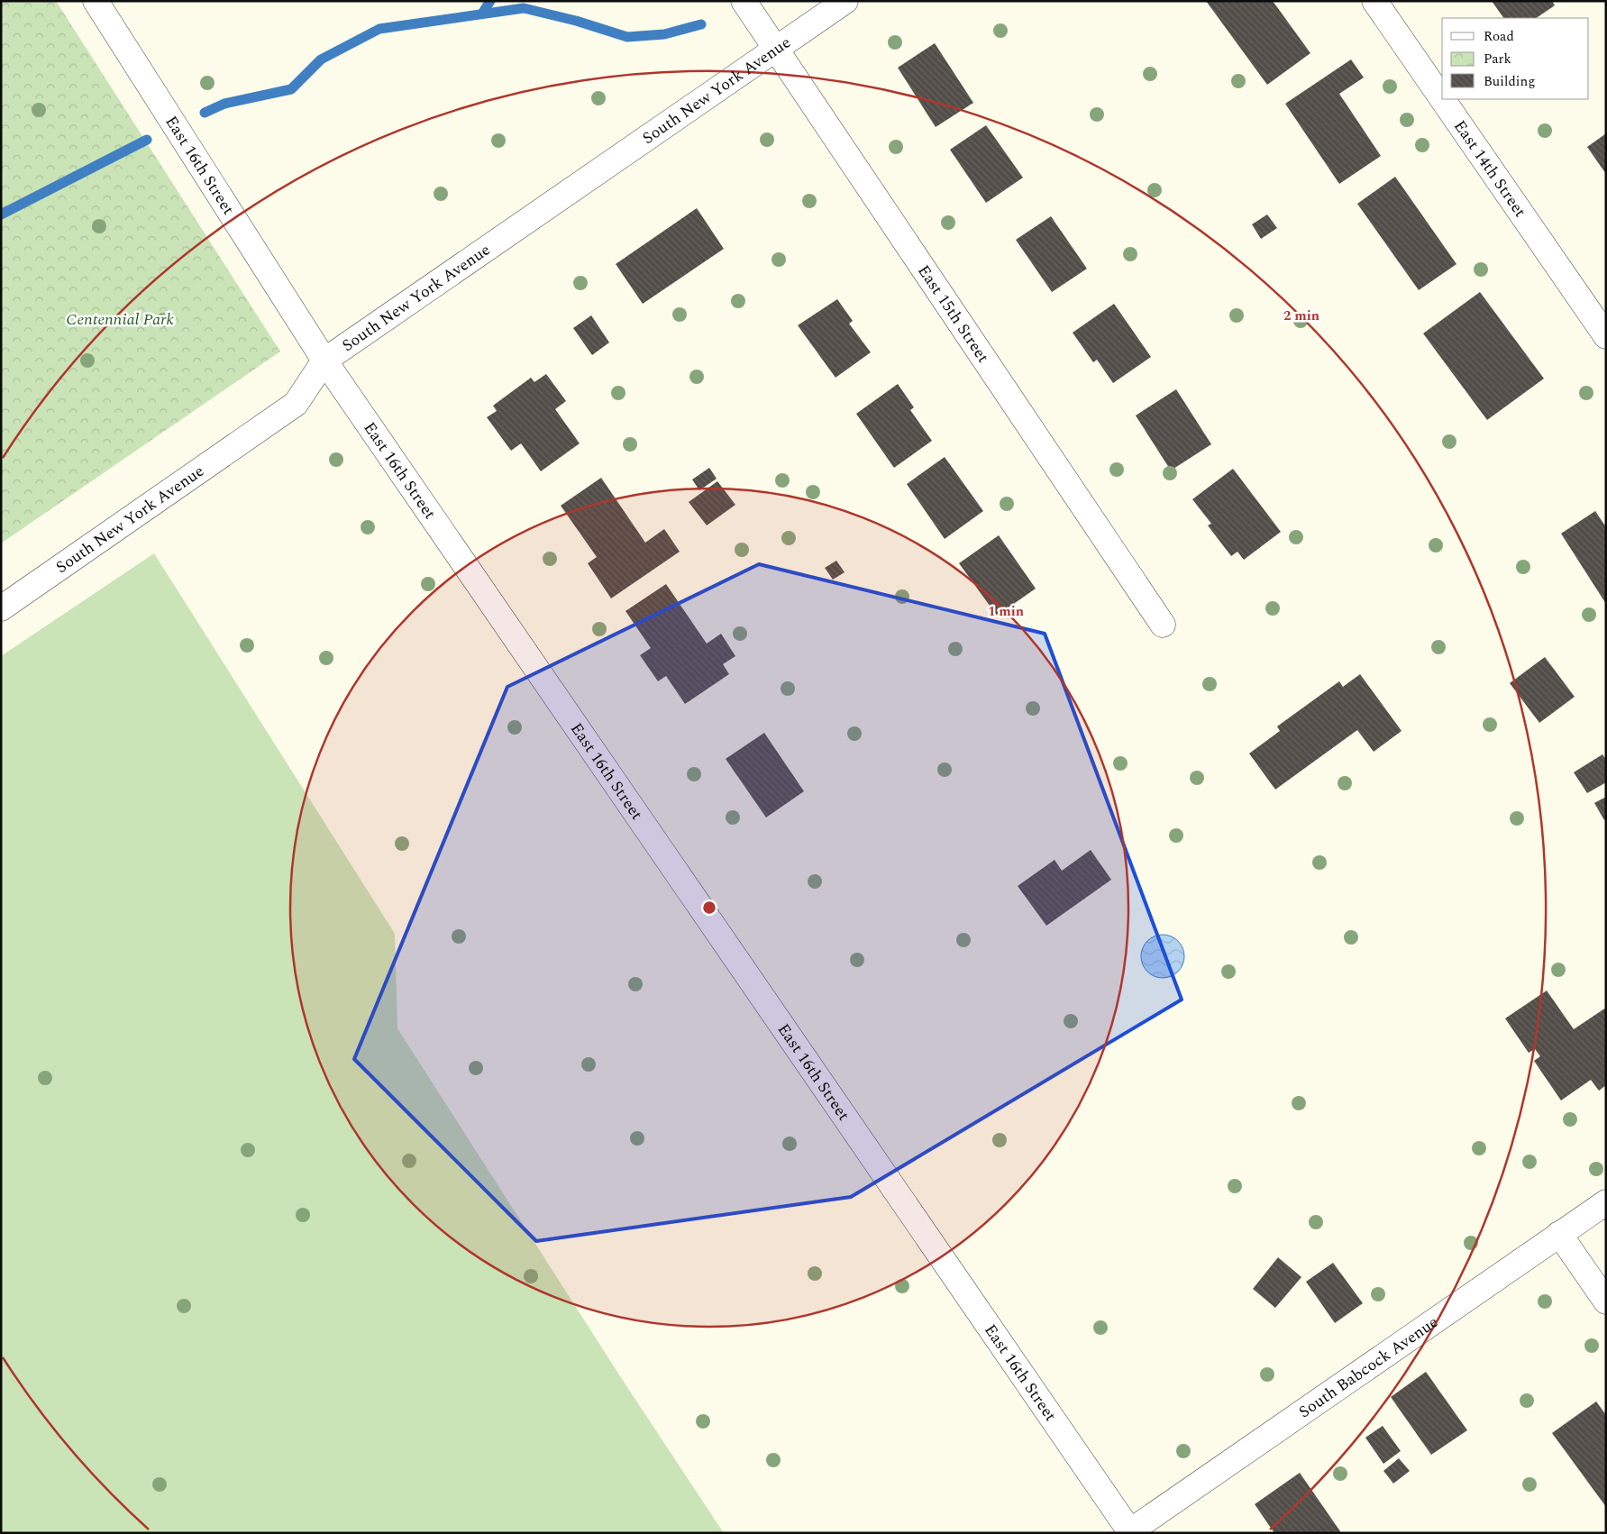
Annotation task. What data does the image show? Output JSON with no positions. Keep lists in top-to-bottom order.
{
  "streets": {
    "street": [
      "South New York Avenue",
      "East 16th Street",
      "East 14th Street",
      "East 15th Street",
      "South Babcock Avenue"
    ]
  },
  "crossings": [
    ["South New York Avenue", "East 16th Street"],
    ["South New York Avenue", "East 15th Street"],
    ["East 16th Street", "South Babcock Avenue"]
  ],
  "parks": ["Centennial Park"],
  "legend": ["Road", "Park", "Building"],
  "rings": ["2 min", "1 min"]
}
